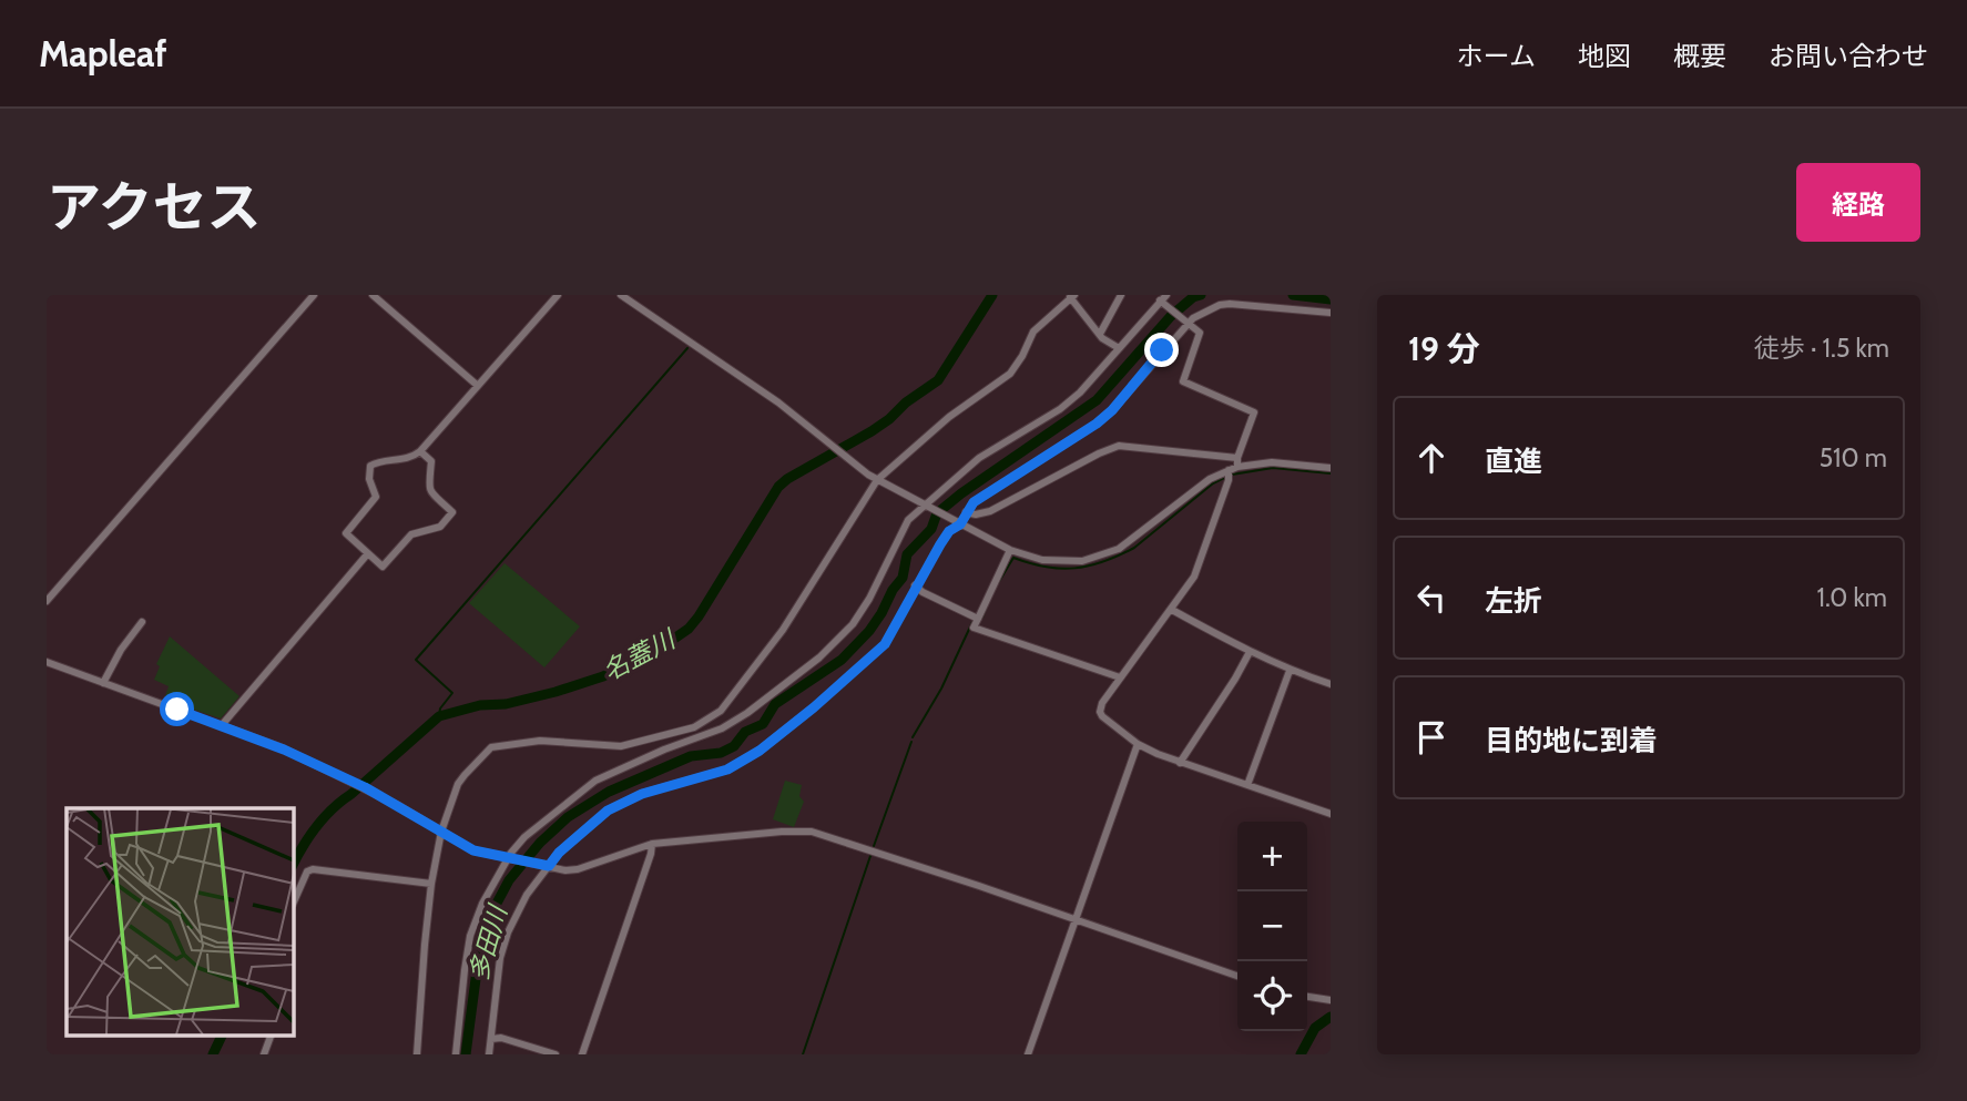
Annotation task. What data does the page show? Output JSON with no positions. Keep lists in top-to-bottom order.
{
  "water": ["名蓋川", "多田川"],
  "page": {
    "header": "Mapleaf",
    "nav": [
      "ホーム",
      "地図",
      "概要",
      "お問い合わせ"
    ],
    "title": "アクセス",
    "buttons": "経路",
    "heading": ["19 分", "徒歩 · 1.5 km"],
    "list": [
      ["直進", "510 m"],
      ["左折", "1.0 km"],
      "目的地に到着"
    ],
    "map_buttons": ["+", "−"]
  }
}
